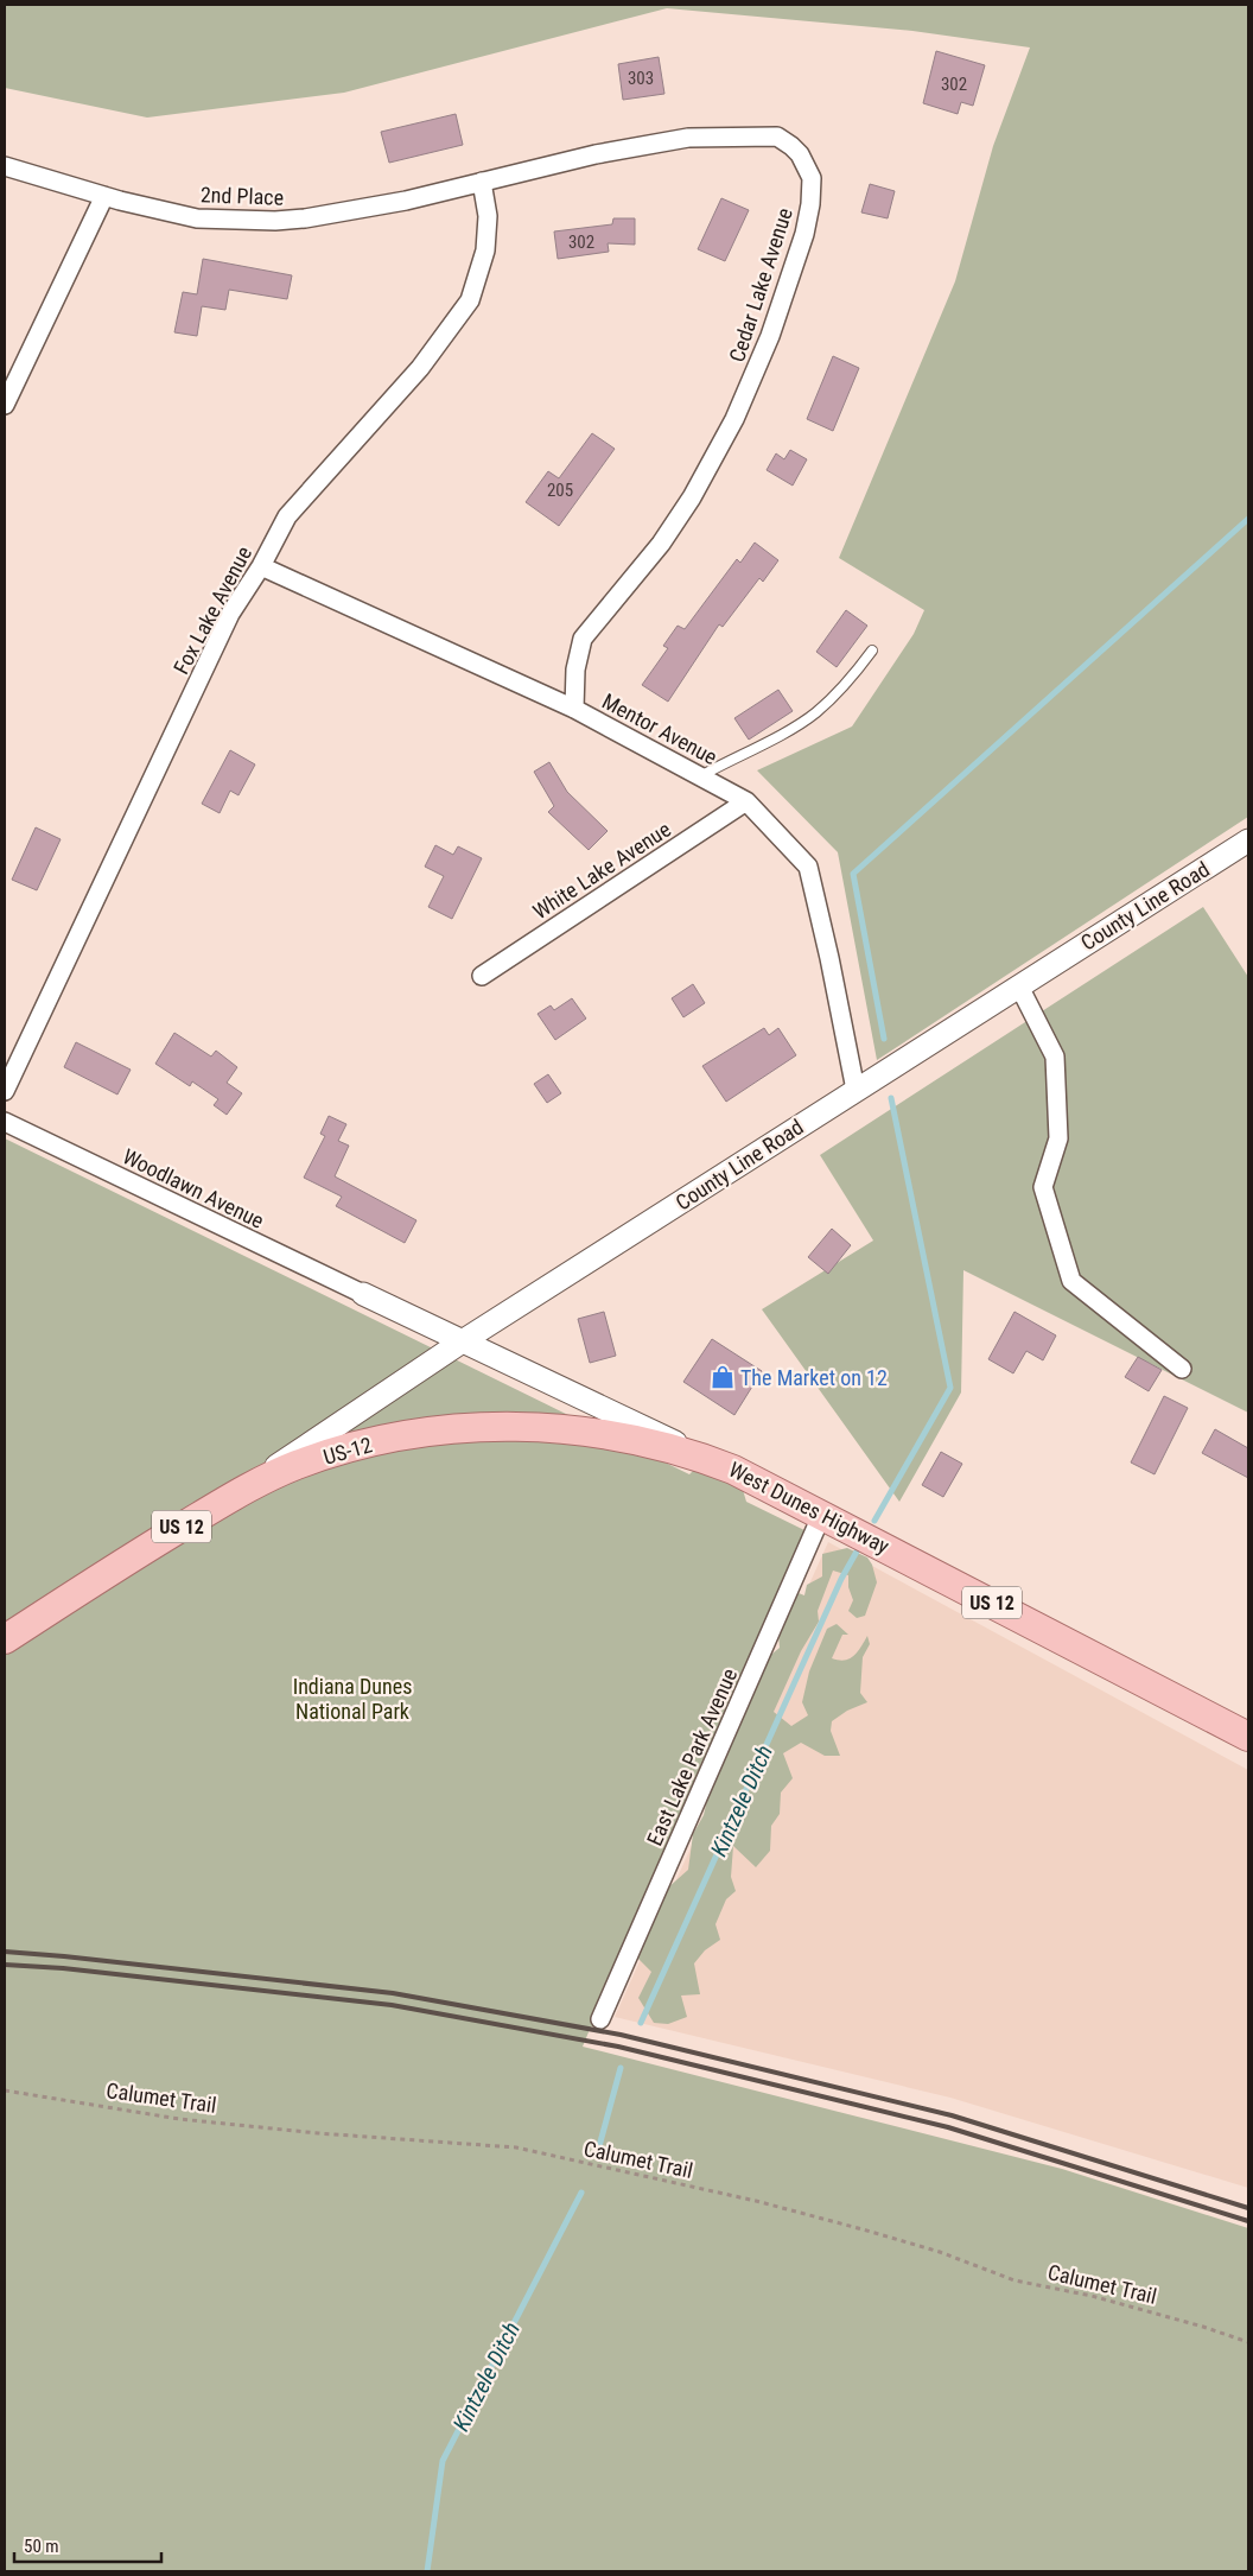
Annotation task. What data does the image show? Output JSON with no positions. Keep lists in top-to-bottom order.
{
  "streets": {
    "main road": ["US-12", "West Dunes Highway", "US 12"],
    "street": [
      "2nd Place",
      "Cedar Lake Avenue",
      "Fox Lake Avenue",
      "Mentor Avenue",
      "White Lake Avenue",
      "County Line Road",
      "Woodlawn Avenue",
      "East Lake Park Avenue"
    ],
    "path": ["Calumet Trail"]
  },
  "crossings": [
    ["2nd Place", "Cedar Lake Avenue"],
    ["2nd Place", "Fox Lake Avenue"],
    ["Cedar Lake Avenue", "Fox Lake Avenue"],
    ["Cedar Lake Avenue", "Mentor Avenue"],
    ["Fox Lake Avenue", "Mentor Avenue"],
    ["Mentor Avenue", "White Lake Avenue"],
    ["Mentor Avenue", "County Line Road"],
    ["County Line Road", "US-12"],
    ["County Line Road", "West Dunes Highway"],
    ["Woodlawn Avenue", "West Dunes Highway"],
    ["US-12", "West Dunes Highway"],
    ["West Dunes Highway", "East Lake Park Avenue"]
  ],
  "water": ["Kintzele Ditch"],
  "parks": ["Indiana Dunes National Park"],
  "places": {
    "shop": ["The Market on 12"]
  },
  "house_numbers": [
    "303",
    "302",
    "302",
    "205"
  ],
  "scale_bar": "50 m"
}
